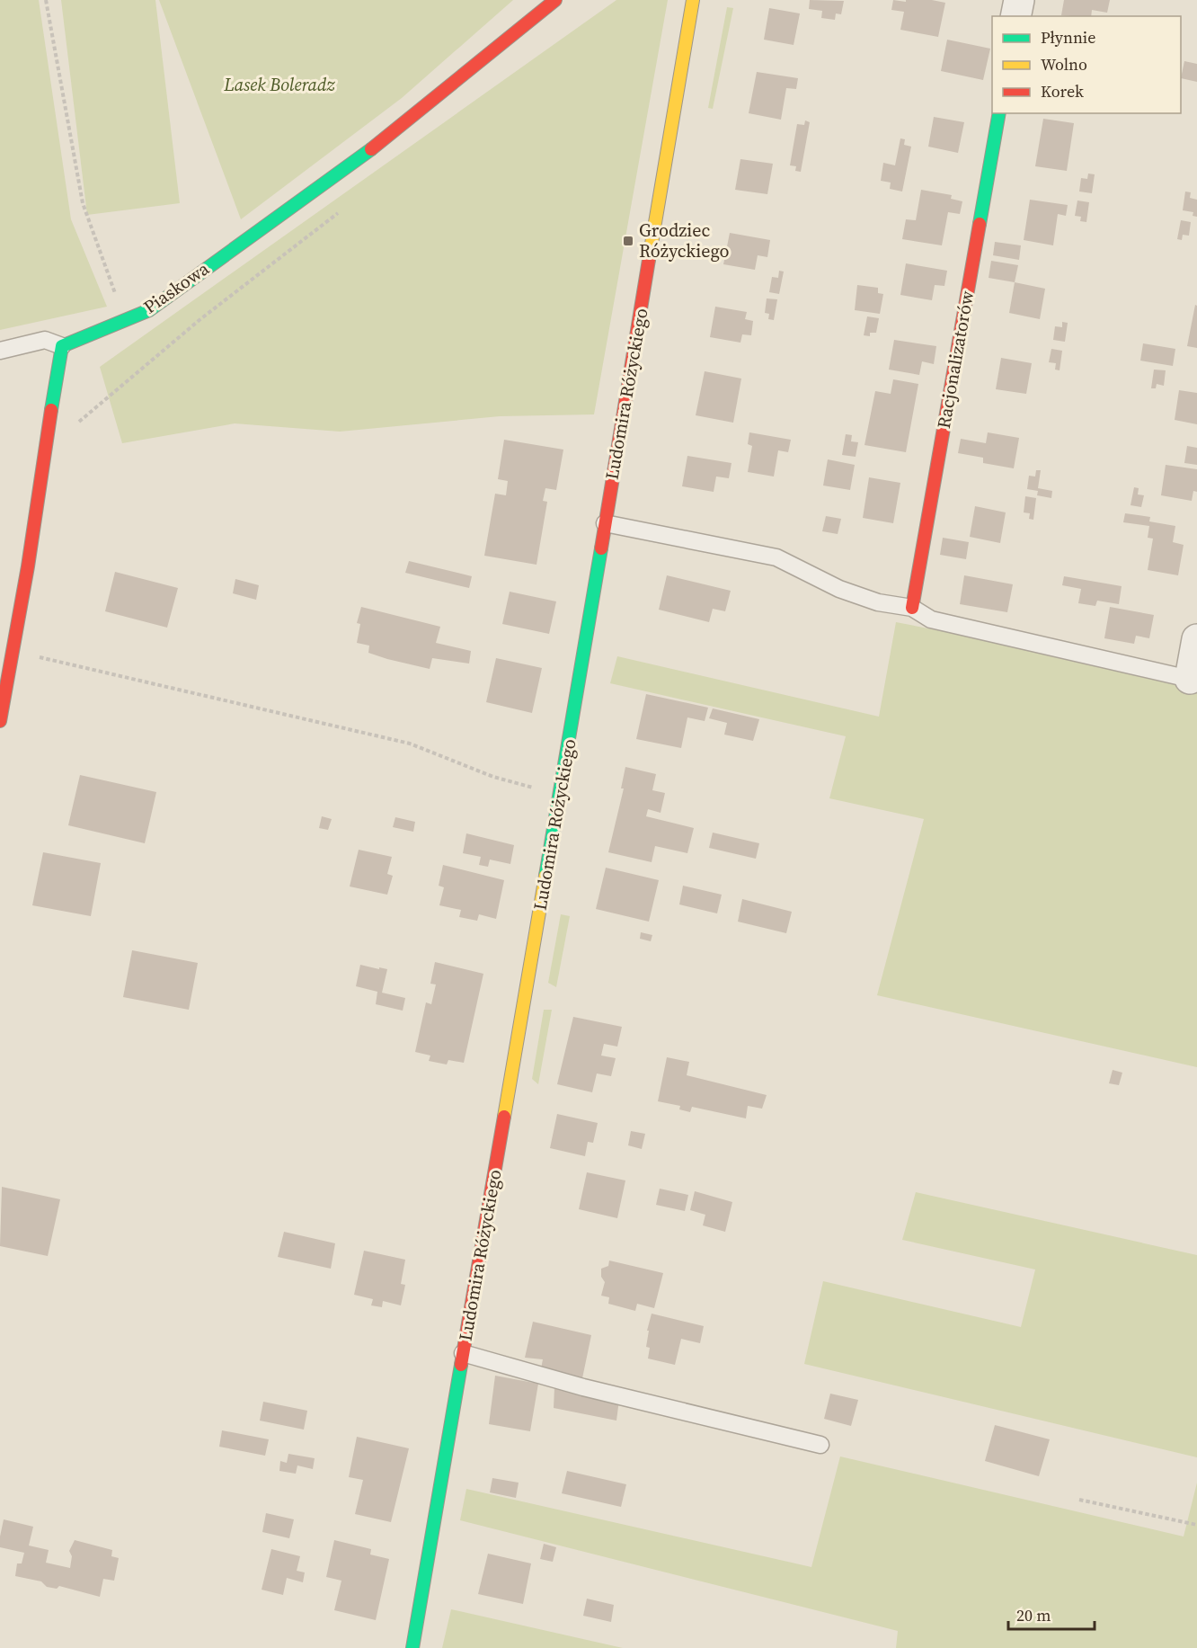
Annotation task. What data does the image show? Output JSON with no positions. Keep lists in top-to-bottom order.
{
  "streets": {
    "street": ["Piaskowa", "Racjonalizatorów", "Ludomira Różyckiego"]
  },
  "parks": ["Lasek Boleradz"],
  "places": {
    "transit": ["Grodziec Różyckiego"]
  },
  "legend": ["Płynnie", "Wolno", "Korek"],
  "scale_bar": "20 m"
}
